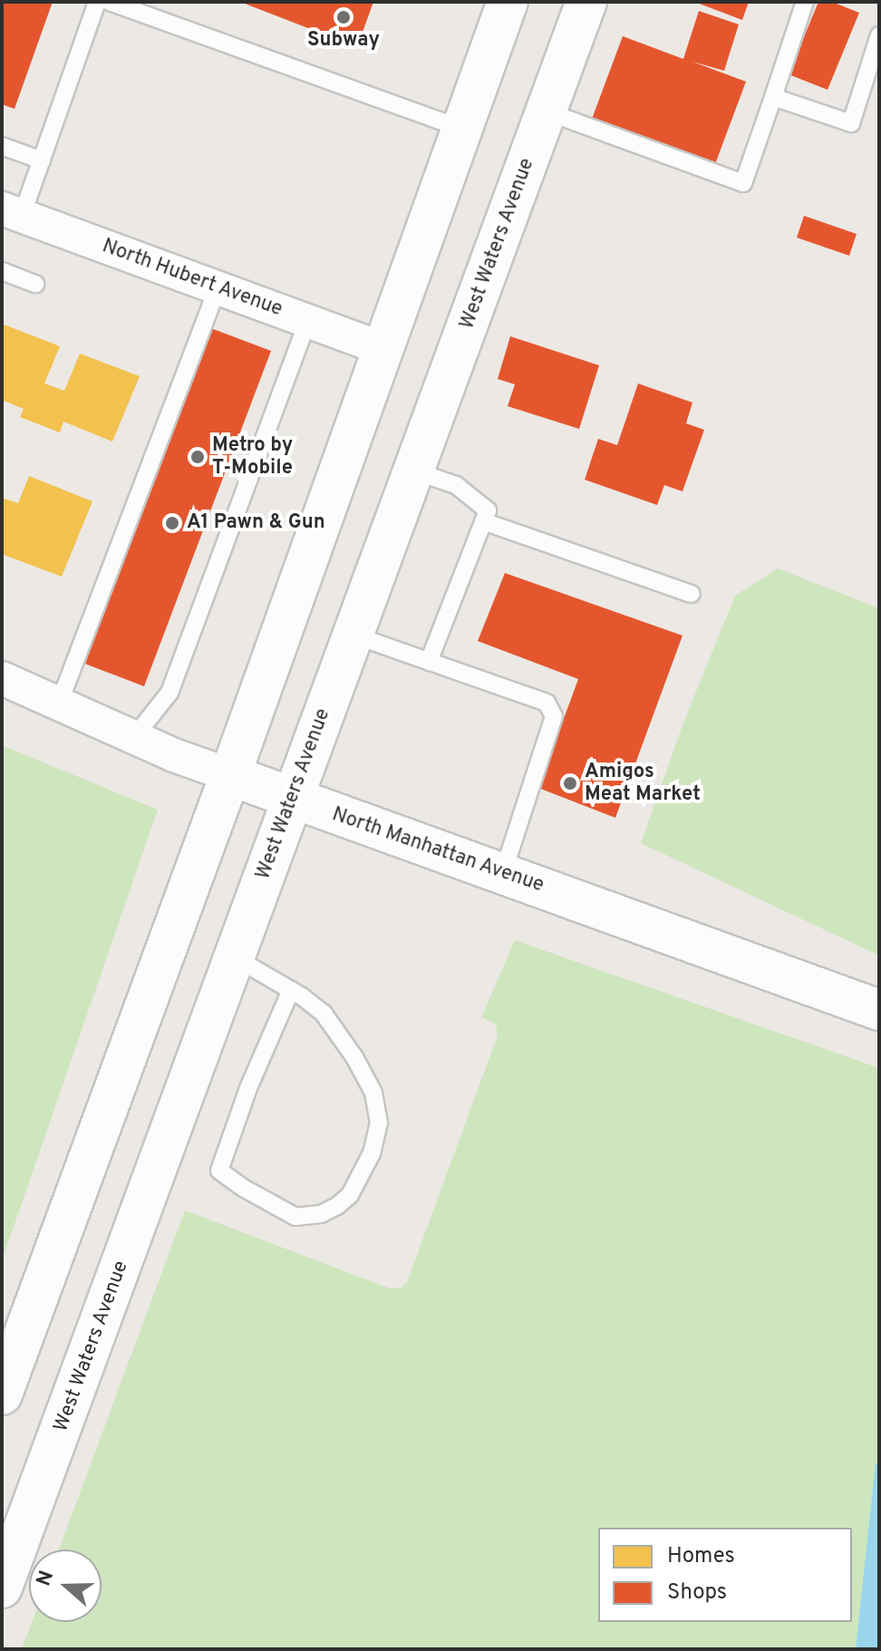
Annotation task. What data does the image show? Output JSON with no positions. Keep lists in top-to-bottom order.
{
  "streets": {
    "main road": ["West Waters Avenue", "North Manhattan Avenue"],
    "street": ["North Hubert Avenue"]
  },
  "crossings": [
    ["West Waters Avenue", "North Manhattan Avenue"]
  ],
  "places": [
    "Subway",
    "Metro by T-Mobile",
    "A1 Pawn & Gun",
    "Amigos Meat Market"
  ],
  "legend": ["Homes", "Shops"],
  "north": "left"
}
